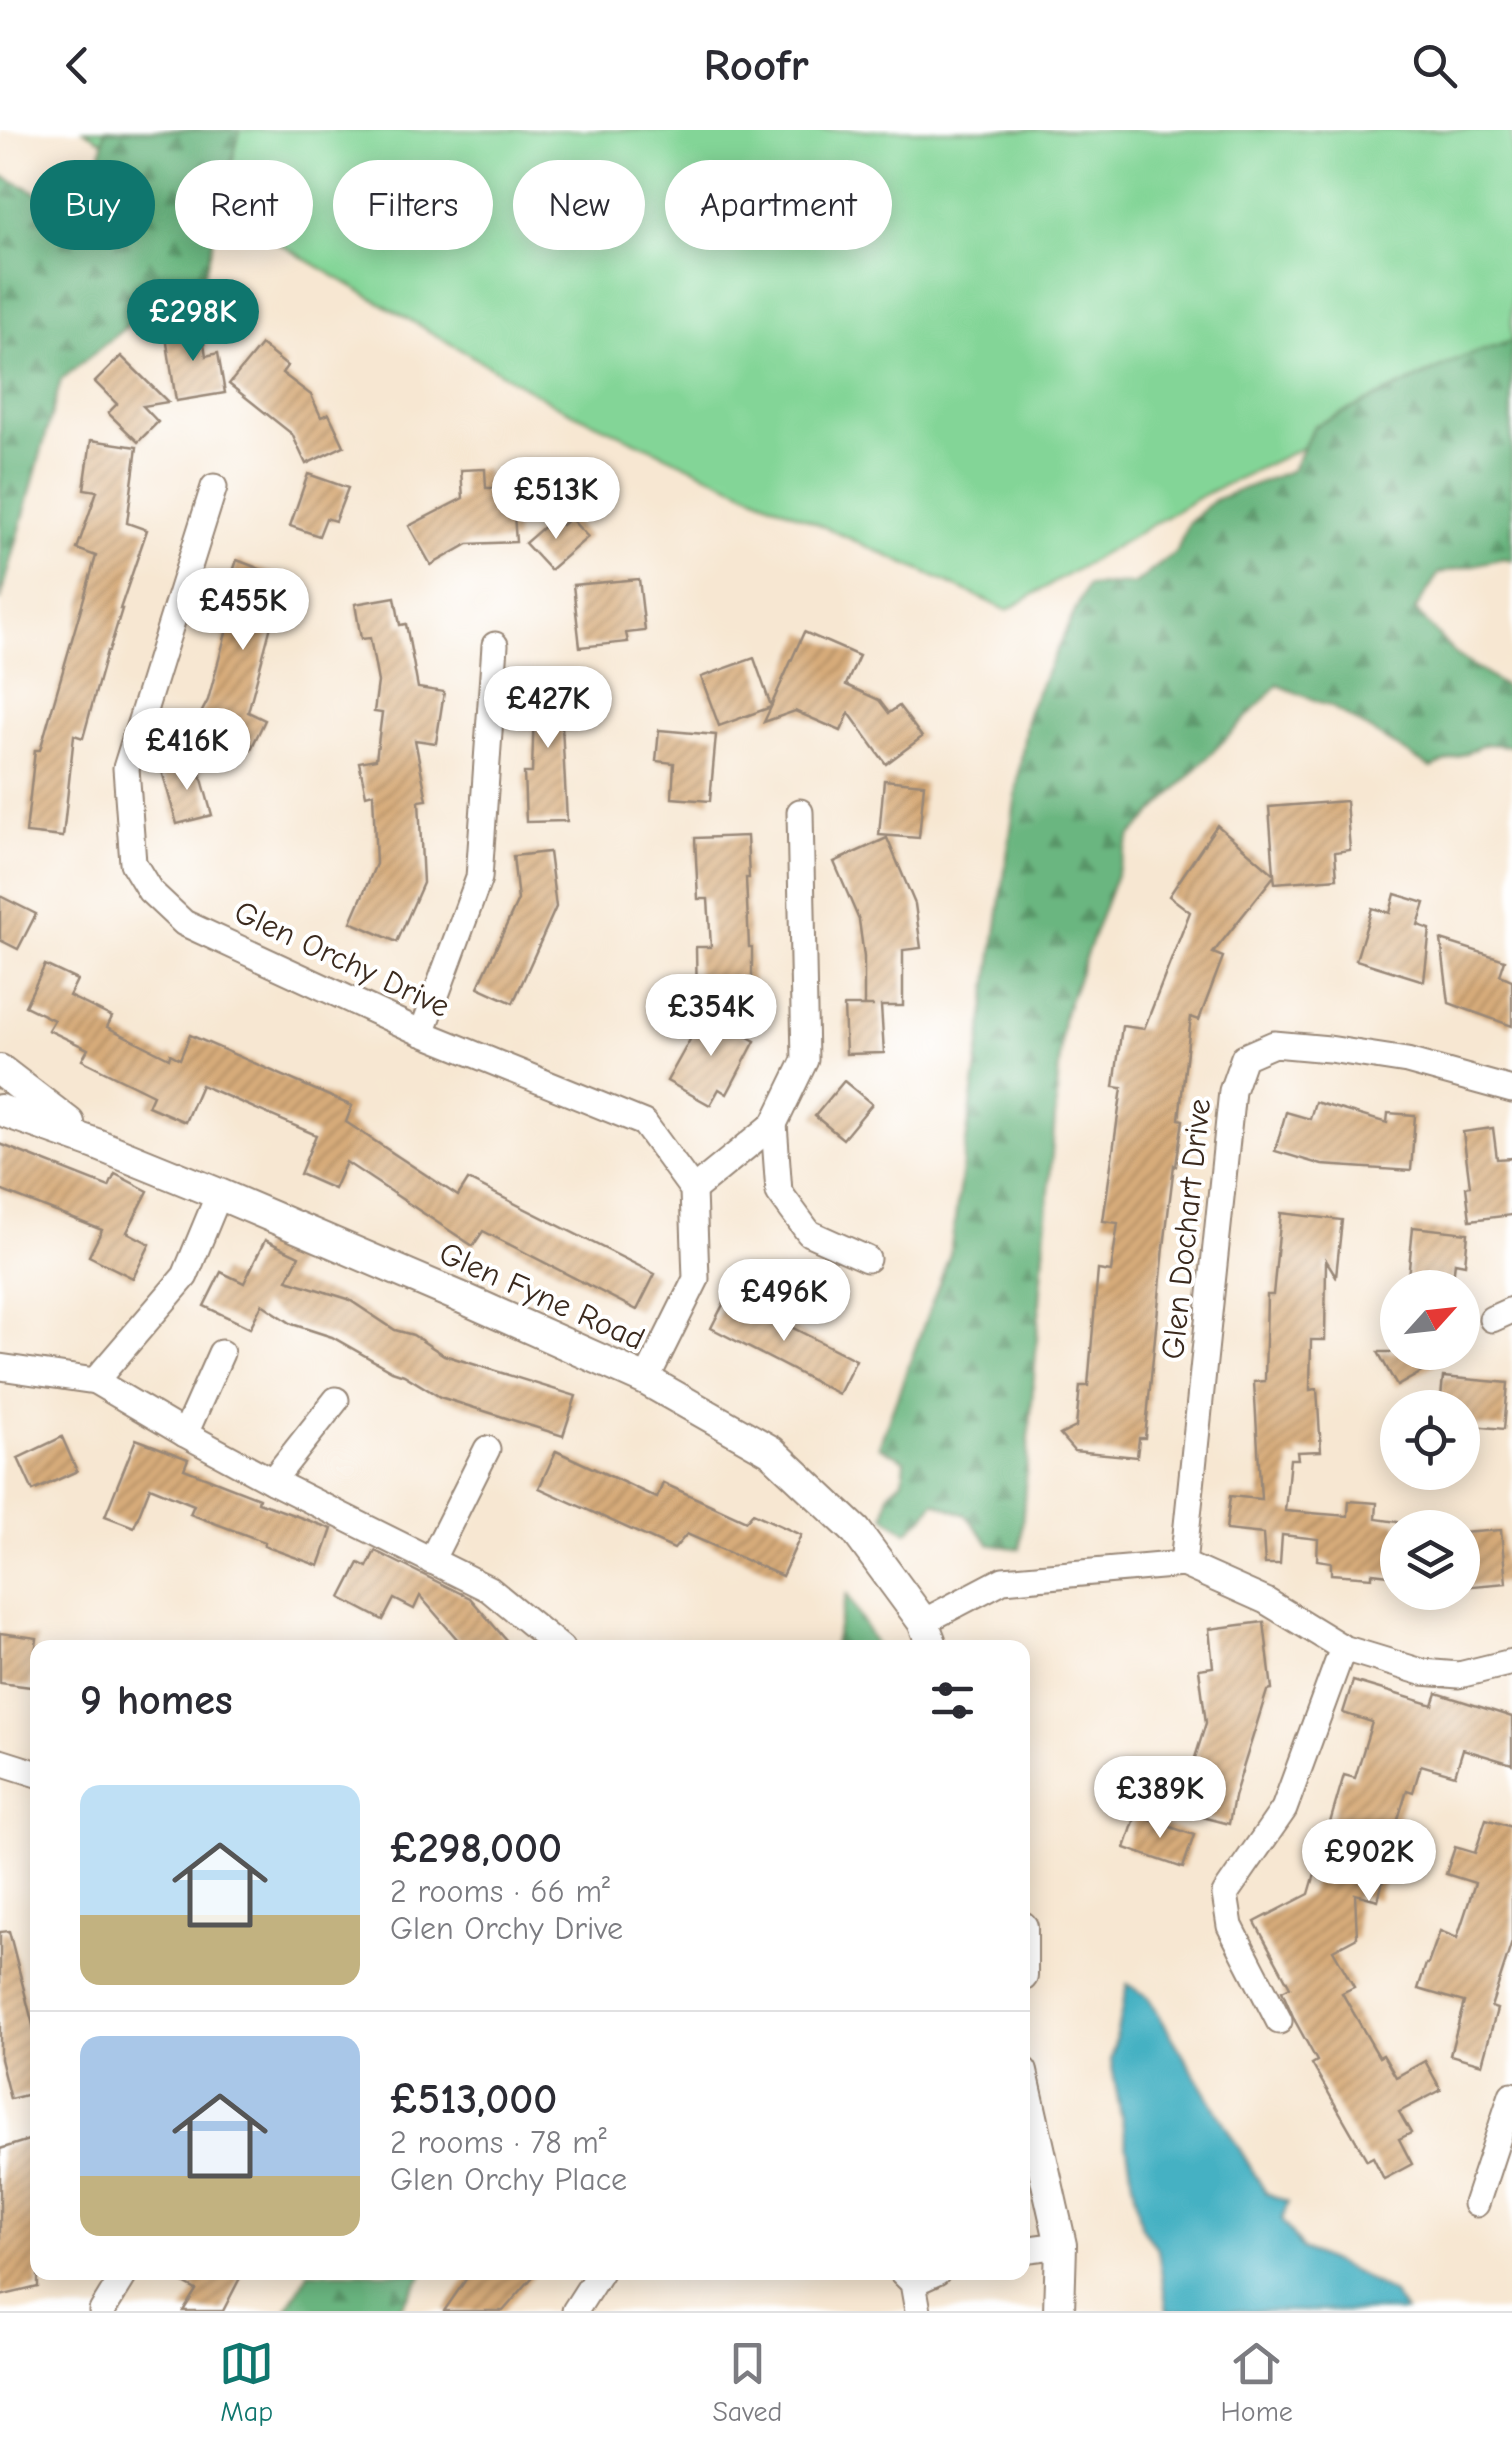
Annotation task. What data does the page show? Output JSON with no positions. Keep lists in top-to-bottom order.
{
  "streets": {
    "street": ["Glen Orchy Drive", "Glen Dochart Drive", "Glen Fyne Road"]
  },
  "north": "top right",
  "page": {
    "header": "Roofr",
    "chip": [
      "Buy",
      "Rent",
      "Filters",
      "New",
      "Apartment"
    ],
    "price": [
      "£298K",
      "£513K",
      "£455K",
      "£427K",
      "£416K",
      "£354K",
      "£496K",
      "£389K",
      "£902K"
    ],
    "heading": "9 homes",
    "list": [
      {
        "name": "£298,000",
        "note": "2 rooms · 66 m² · Glen Orchy Drive"
      },
      {
        "name": "£513,000",
        "note": "2 rooms · 78 m² · Glen Orchy Place"
      }
    ],
    "tabs": ["Map", "Saved", "Home"]
  }
}
